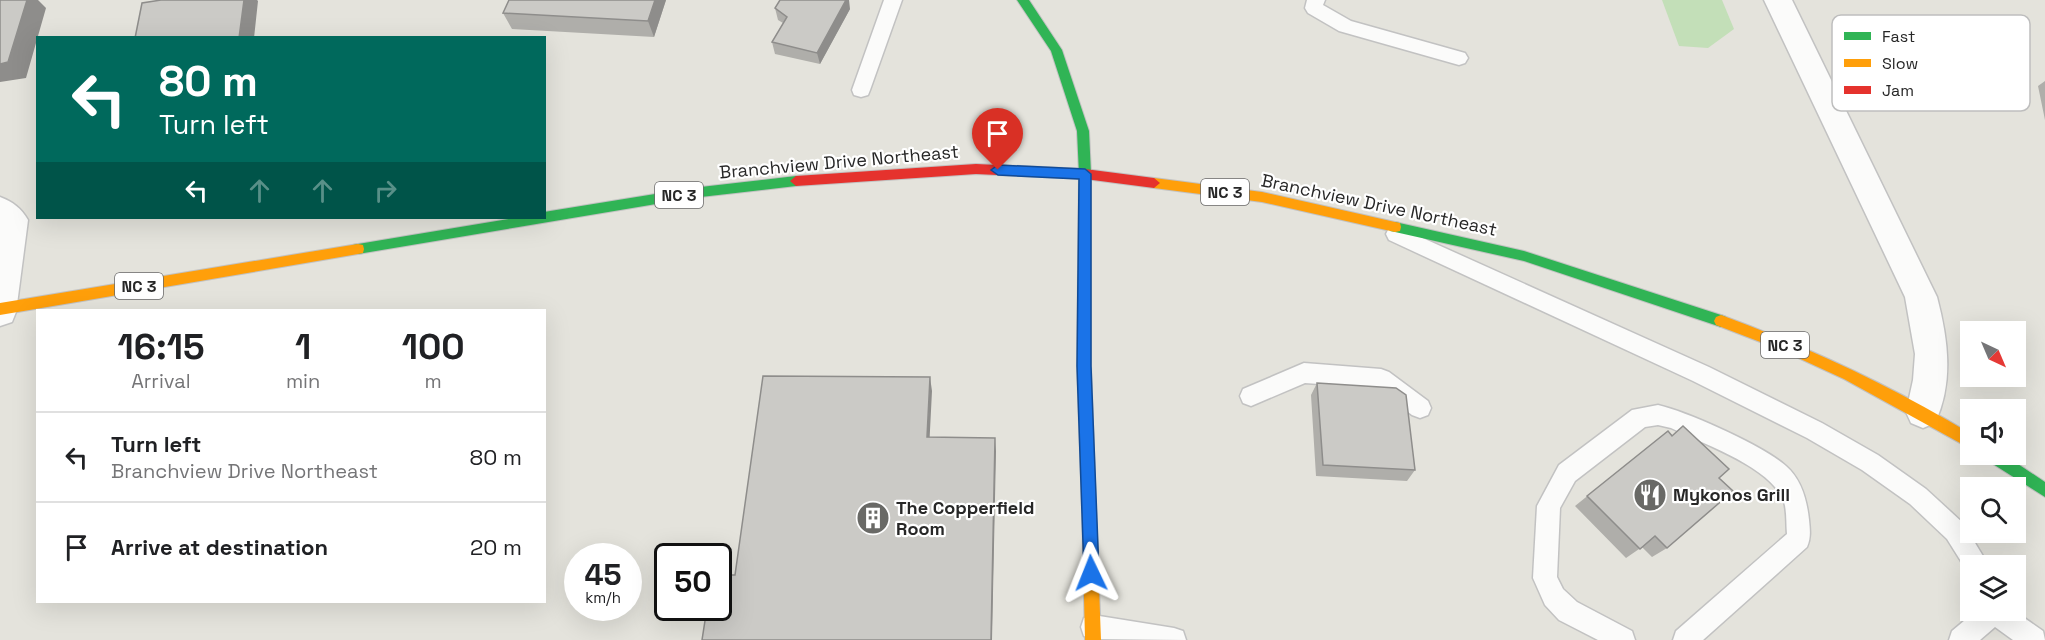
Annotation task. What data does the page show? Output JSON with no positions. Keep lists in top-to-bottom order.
{
  "streets": {
    "main road": ["Branchview Drive Northeast", "NC 3"]
  },
  "crossings": [
    ["Branchview Drive Northeast", "NC 3"]
  ],
  "places": {
    "restaurant": ["Mykonos Grill"],
    "building": ["The Copperfield Room"]
  },
  "legend": ["Fast", "Slow", "Jam"],
  "north": "bottom right",
  "page": {
    "turn": ["80 m", "Turn left"],
    "eta": [
      "16:15",
      "Arrival",
      "1",
      "min",
      "100",
      "m"
    ],
    "list": [
      {
        "name": "Turn left",
        "note": "Branchview Drive Northeast",
        "value": "80 m"
      },
      {
        "name": "Arrive at destination",
        "value": "20 m"
      }
    ],
    "speed": "45 km/h",
    "limit": "50"
  }
}
